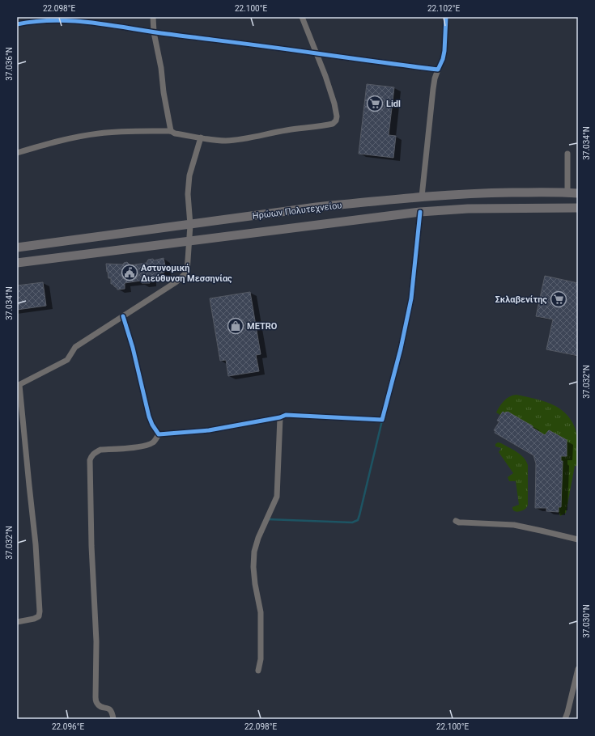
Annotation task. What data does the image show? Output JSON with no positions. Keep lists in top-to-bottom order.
{
  "streets": {
    "main road": ["Ηρώων Πολυτεχνείου"]
  },
  "places": {
    "supermarket": ["Lidl", "Σκλαβενίτης"],
    "public building": ["Αστυνομική Διεύθυνση Μεσσηνίας"],
    "shop": ["METRO"]
  },
  "coordinates": [
    "22.098°E",
    "22.100°E",
    "22.102°E",
    "37.036°N",
    "37.034°N",
    "37.032°N",
    "37.030°N",
    "22.096°E"
  ]
}
